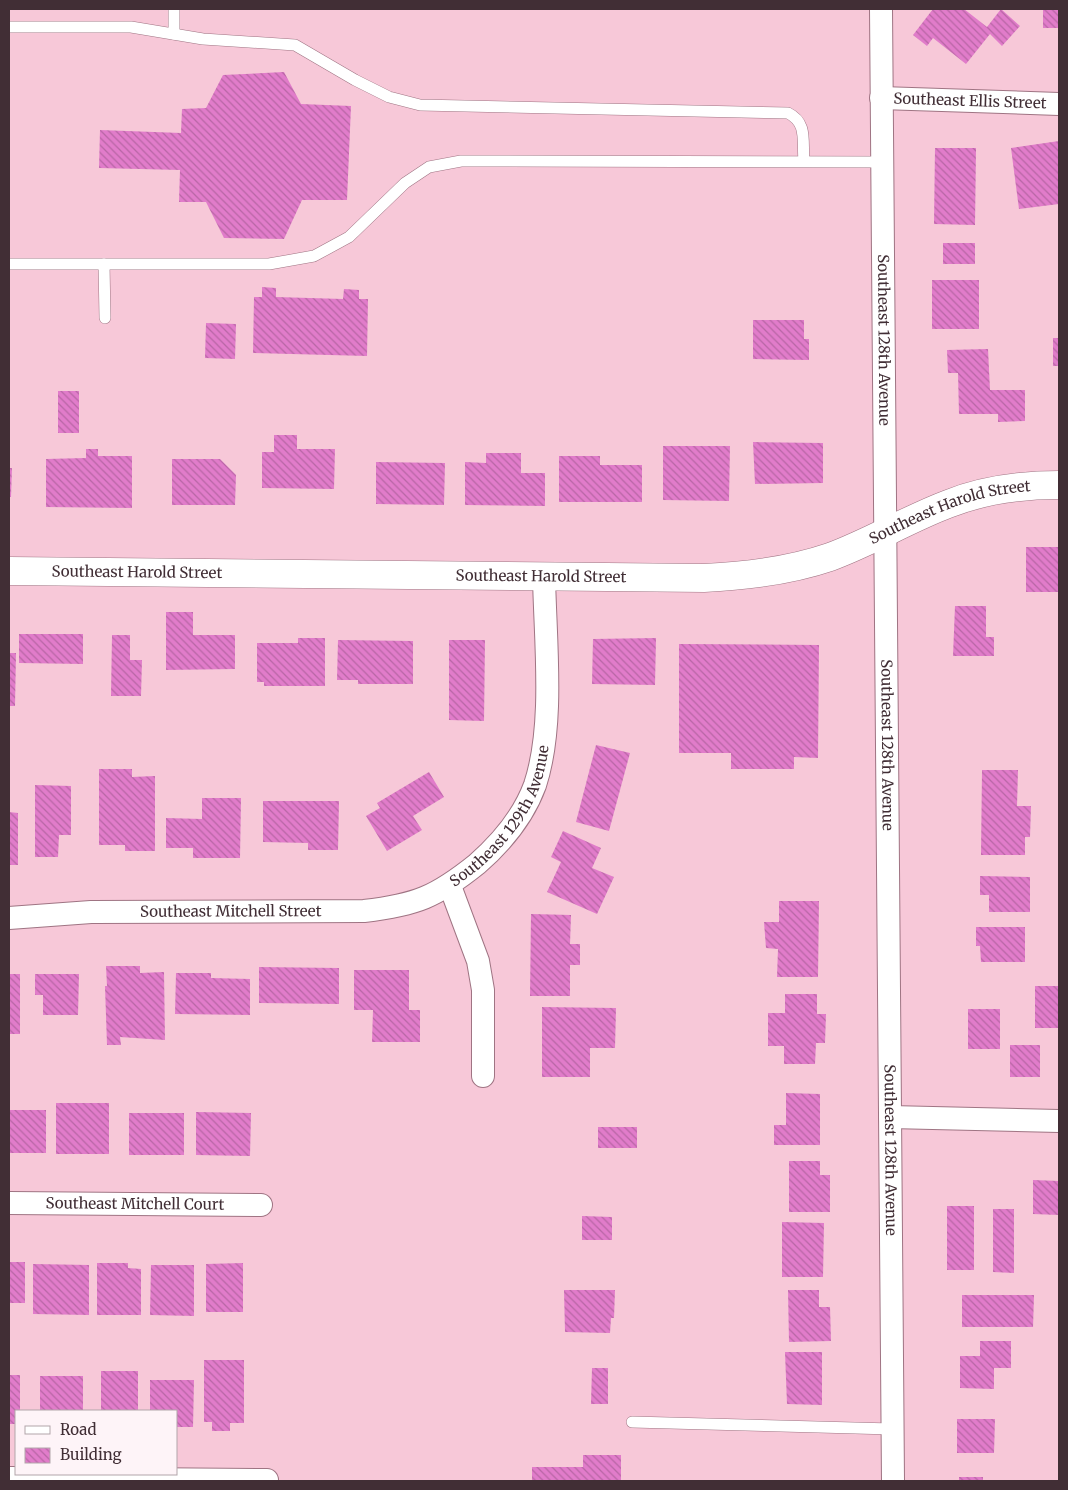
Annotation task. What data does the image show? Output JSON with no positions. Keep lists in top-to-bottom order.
{
  "streets": {
    "street": [
      "Southeast Ellis Street",
      "Southeast 128th Avenue",
      "Southeast Harold Street",
      "Southeast 129th Avenue",
      "Southeast Mitchell Street",
      "Southeast Mitchell Court"
    ]
  },
  "crossings": [
    ["Southeast Ellis Street", "Southeast 128th Avenue"],
    ["Southeast 128th Avenue", "Southeast Harold Street"],
    ["Southeast Harold Street", "Southeast 129th Avenue"],
    ["Southeast 129th Avenue", "Southeast Mitchell Street"]
  ],
  "legend": ["Road", "Building"]
}
